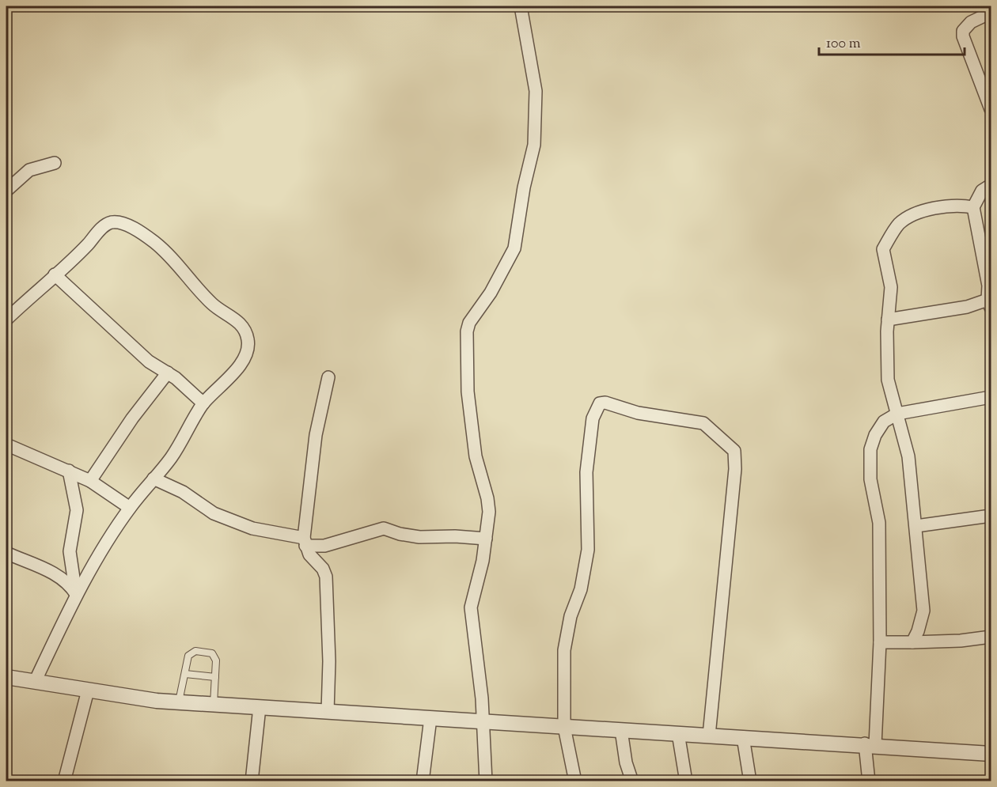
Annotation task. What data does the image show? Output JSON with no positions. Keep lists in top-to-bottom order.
{
  "scale_bar": "100 m"
}
